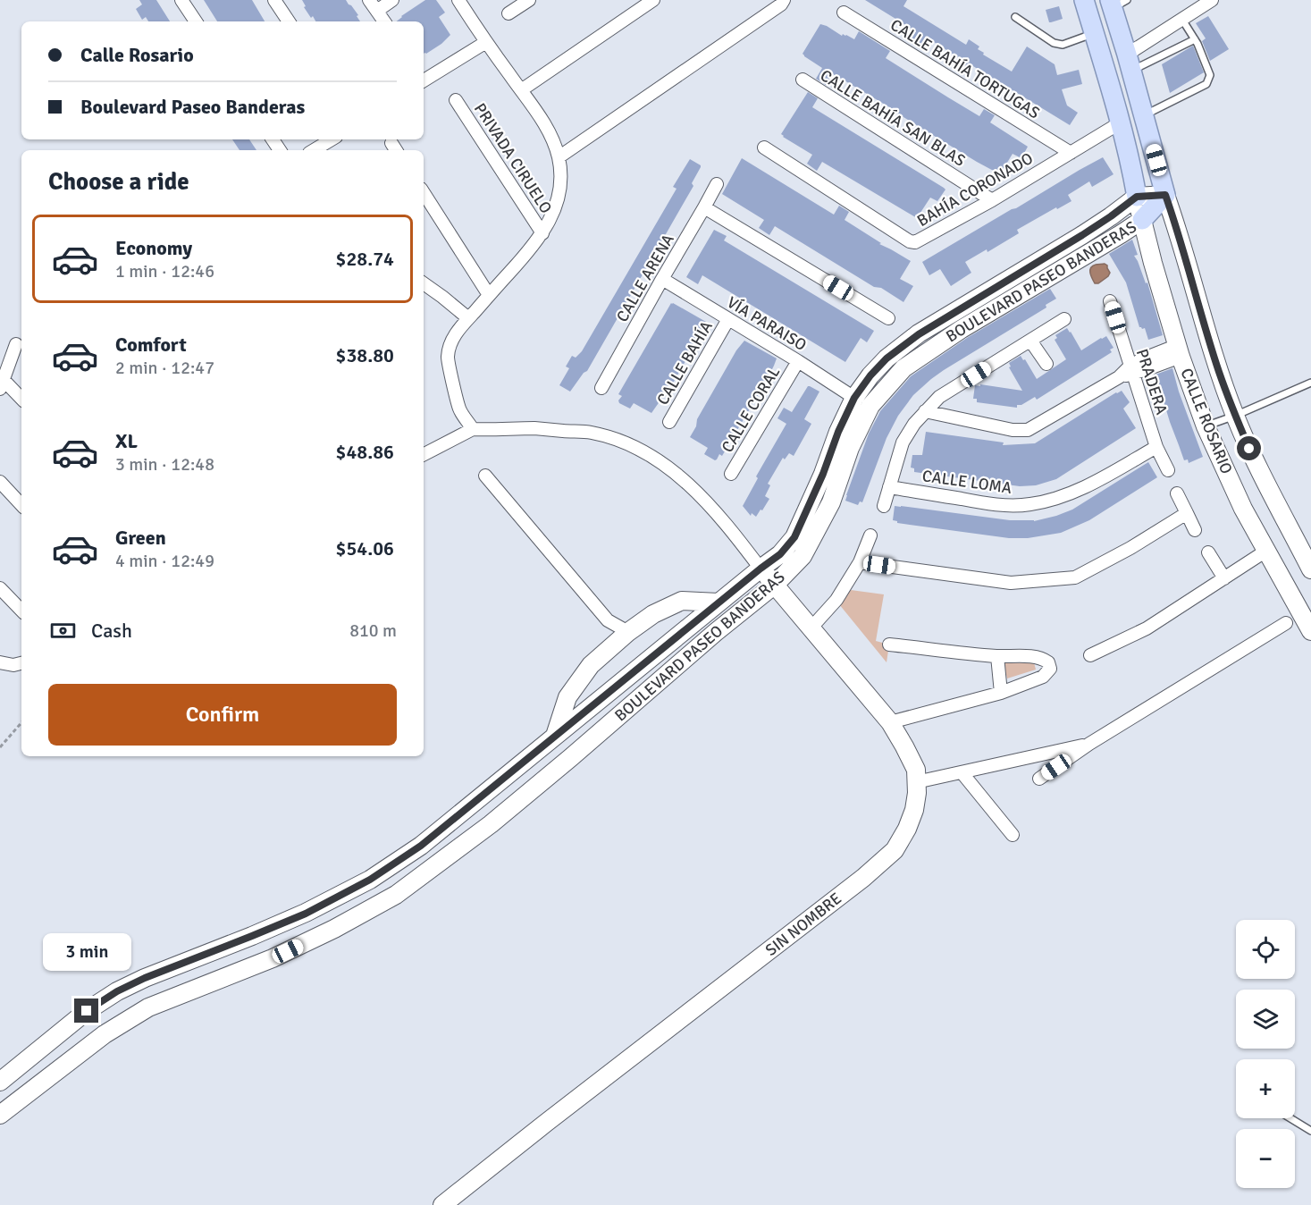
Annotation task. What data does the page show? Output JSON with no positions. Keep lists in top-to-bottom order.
{
  "streets": {
    "main road": ["BOULEVARD PASEO BANDERAS", "CALLE ROSARIO", "SIN NOMBRE"],
    "street": [
      "CALLE BAHÍA TORTUGAS",
      "CALLE BAHÍA SAN BLAS",
      "PRIVADA CIRUELO",
      "BAHÍA CORONADO",
      "CALLE ARENA",
      "VÍA PARAISO",
      "CALLE BAHÍA",
      "PRADERA",
      "CALLE CORAL",
      "CALLE LOMA"
    ]
  },
  "crossings": [
    ["CALLE BAHÍA TORTUGAS", "BAHÍA CORONADO"],
    ["CALLE BAHÍA SAN BLAS", "BAHÍA CORONADO"],
    ["CALLE ARENA", "VÍA PARAISO"],
    ["BOULEVARD PASEO BANDERAS", "VÍA PARAISO"],
    ["BOULEVARD PASEO BANDERAS", "CALLE ROSARIO"],
    ["BOULEVARD PASEO BANDERAS", "SIN NOMBRE"],
    ["VÍA PARAISO", "CALLE BAHÍA"],
    ["VÍA PARAISO", "CALLE CORAL"],
    ["PRADERA", "CALLE LOMA"]
  ],
  "page": {
    "banner": ["Calle Rosario", "Boulevard Paseo Banderas"],
    "heading": "Choose a ride",
    "list": [
      {
        "name": "Economy",
        "note": "1 min · 12:46",
        "value": "$28.74"
      },
      {
        "name": "Comfort",
        "note": "2 min · 12:47",
        "value": "$38.80"
      },
      {
        "name": "XL",
        "note": "3 min · 12:48",
        "value": "$48.86"
      },
      {
        "name": "Green",
        "note": "4 min · 12:49",
        "value": "$54.06"
      }
    ],
    "pay": ["Cash", "810 m"],
    "buttons": "Confirm",
    "map_buttons": ["+", "−"],
    "bubble": "3 min"
  }
}
